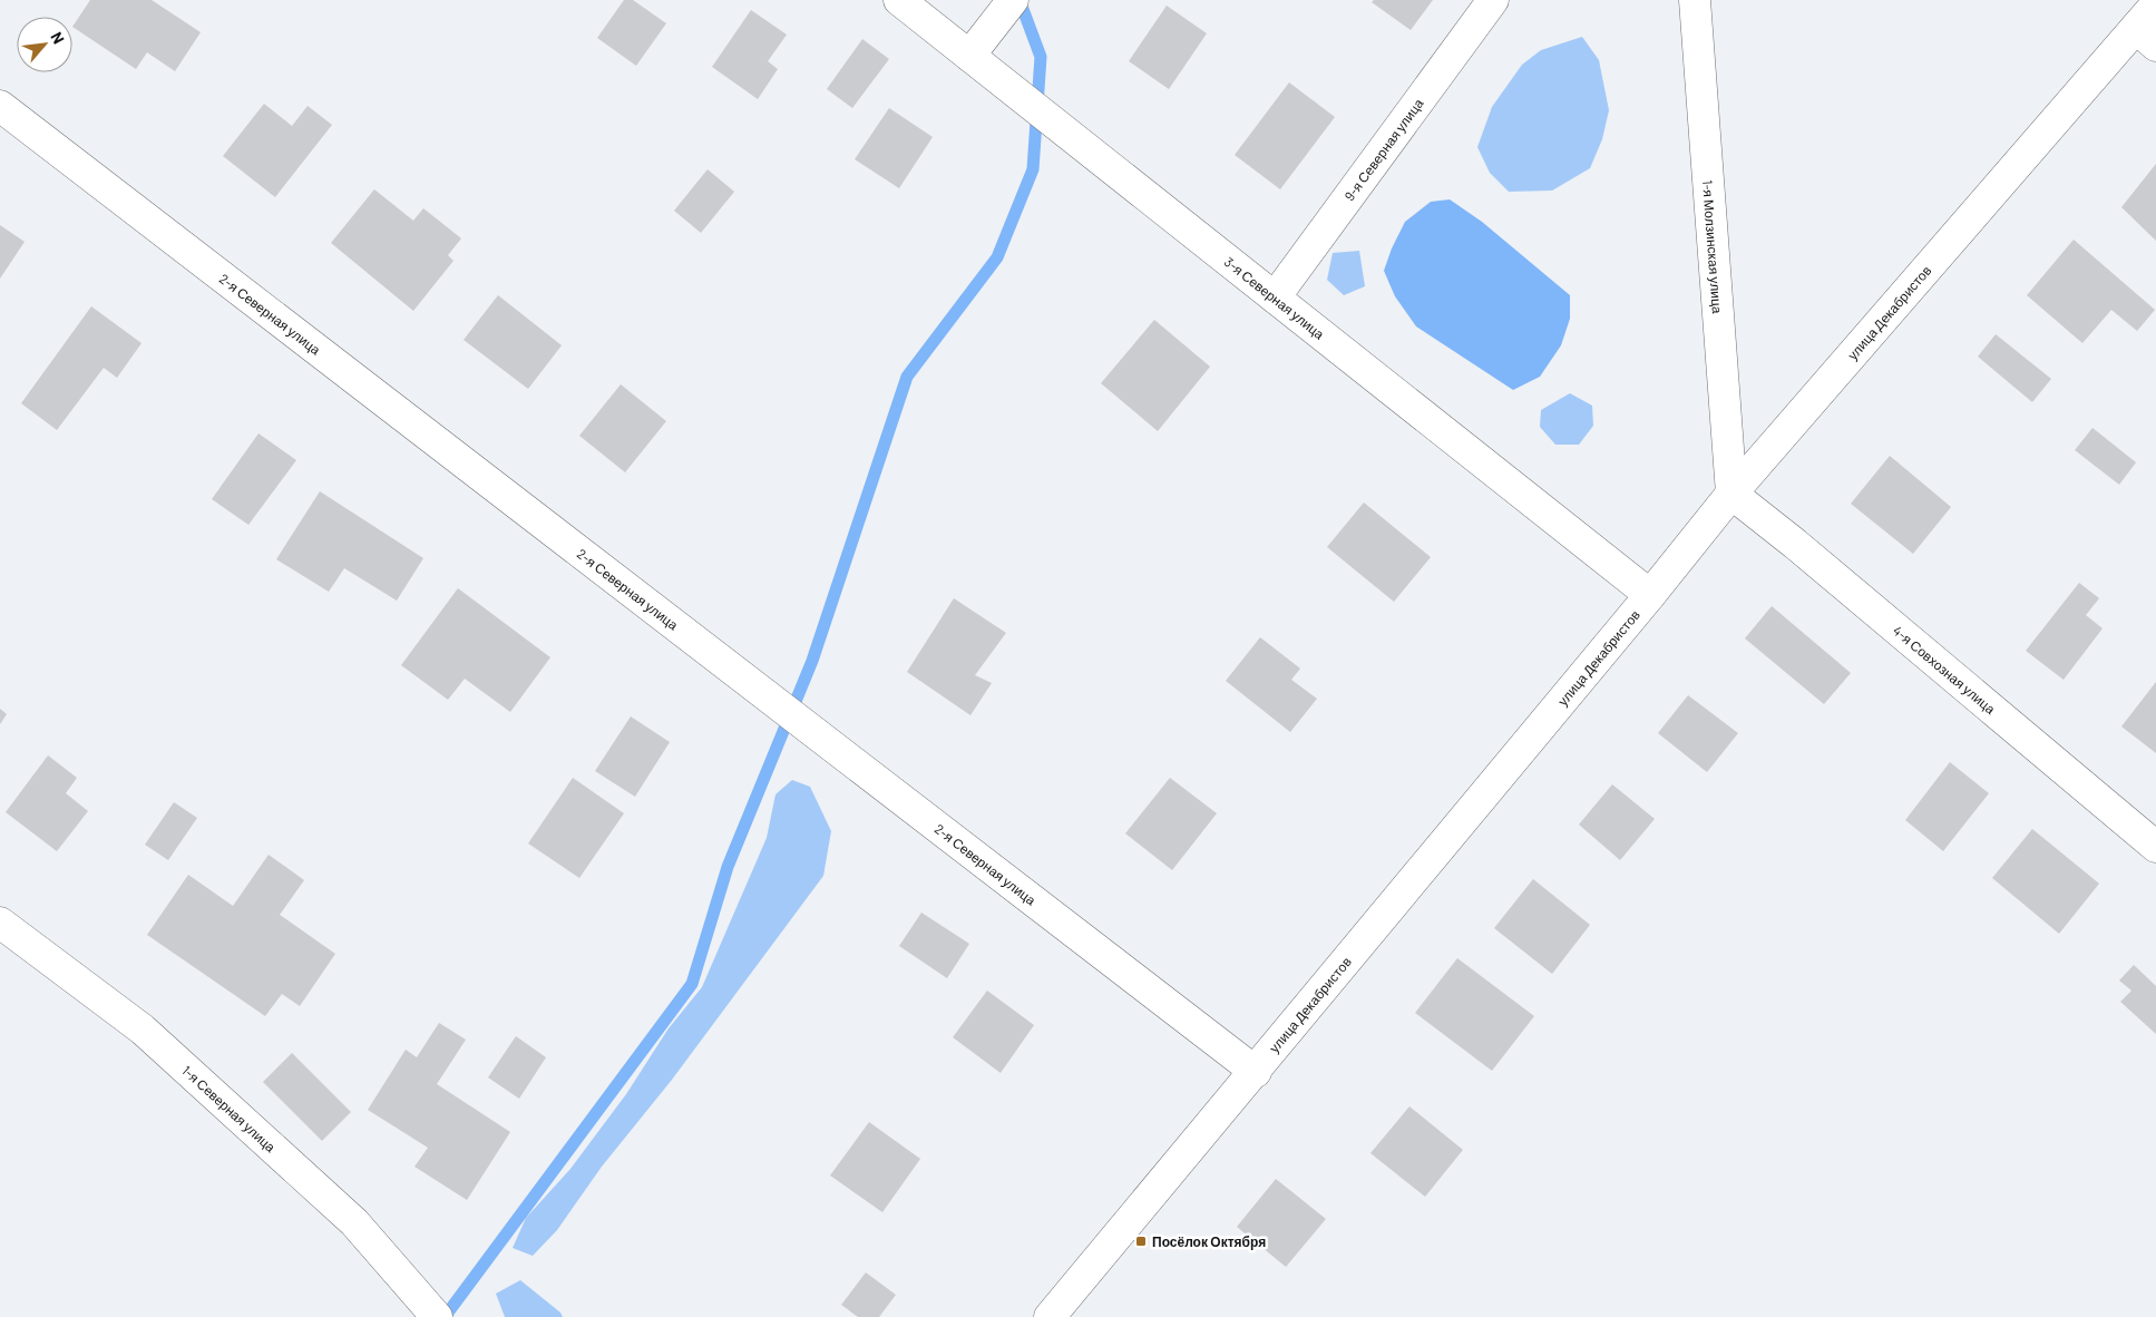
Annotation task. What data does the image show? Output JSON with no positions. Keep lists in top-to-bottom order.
{
  "streets": {
    "main road": [
      "9-я Северная улица",
      "1-я Молзинская улица",
      "3-я Северная улица",
      "улица Декабристов",
      "2-я Северная улица",
      "4-я Совхозная улица",
      "1-я Северная улица"
    ]
  },
  "crossings": [
    ["9-я Северная улица", "3-я Северная улица"],
    ["1-я Молзинская улица", "улица Декабристов"],
    ["1-я Молзинская улица", "4-я Совхозная улица"],
    ["3-я Северная улица", "улица Декабристов"],
    ["улица Декабристов", "2-я Северная улица"],
    ["улица Декабристов", "4-я Совхозная улица"]
  ],
  "places": {
    "transit": ["Посёлок Октября"]
  },
  "north": "top right"
}
